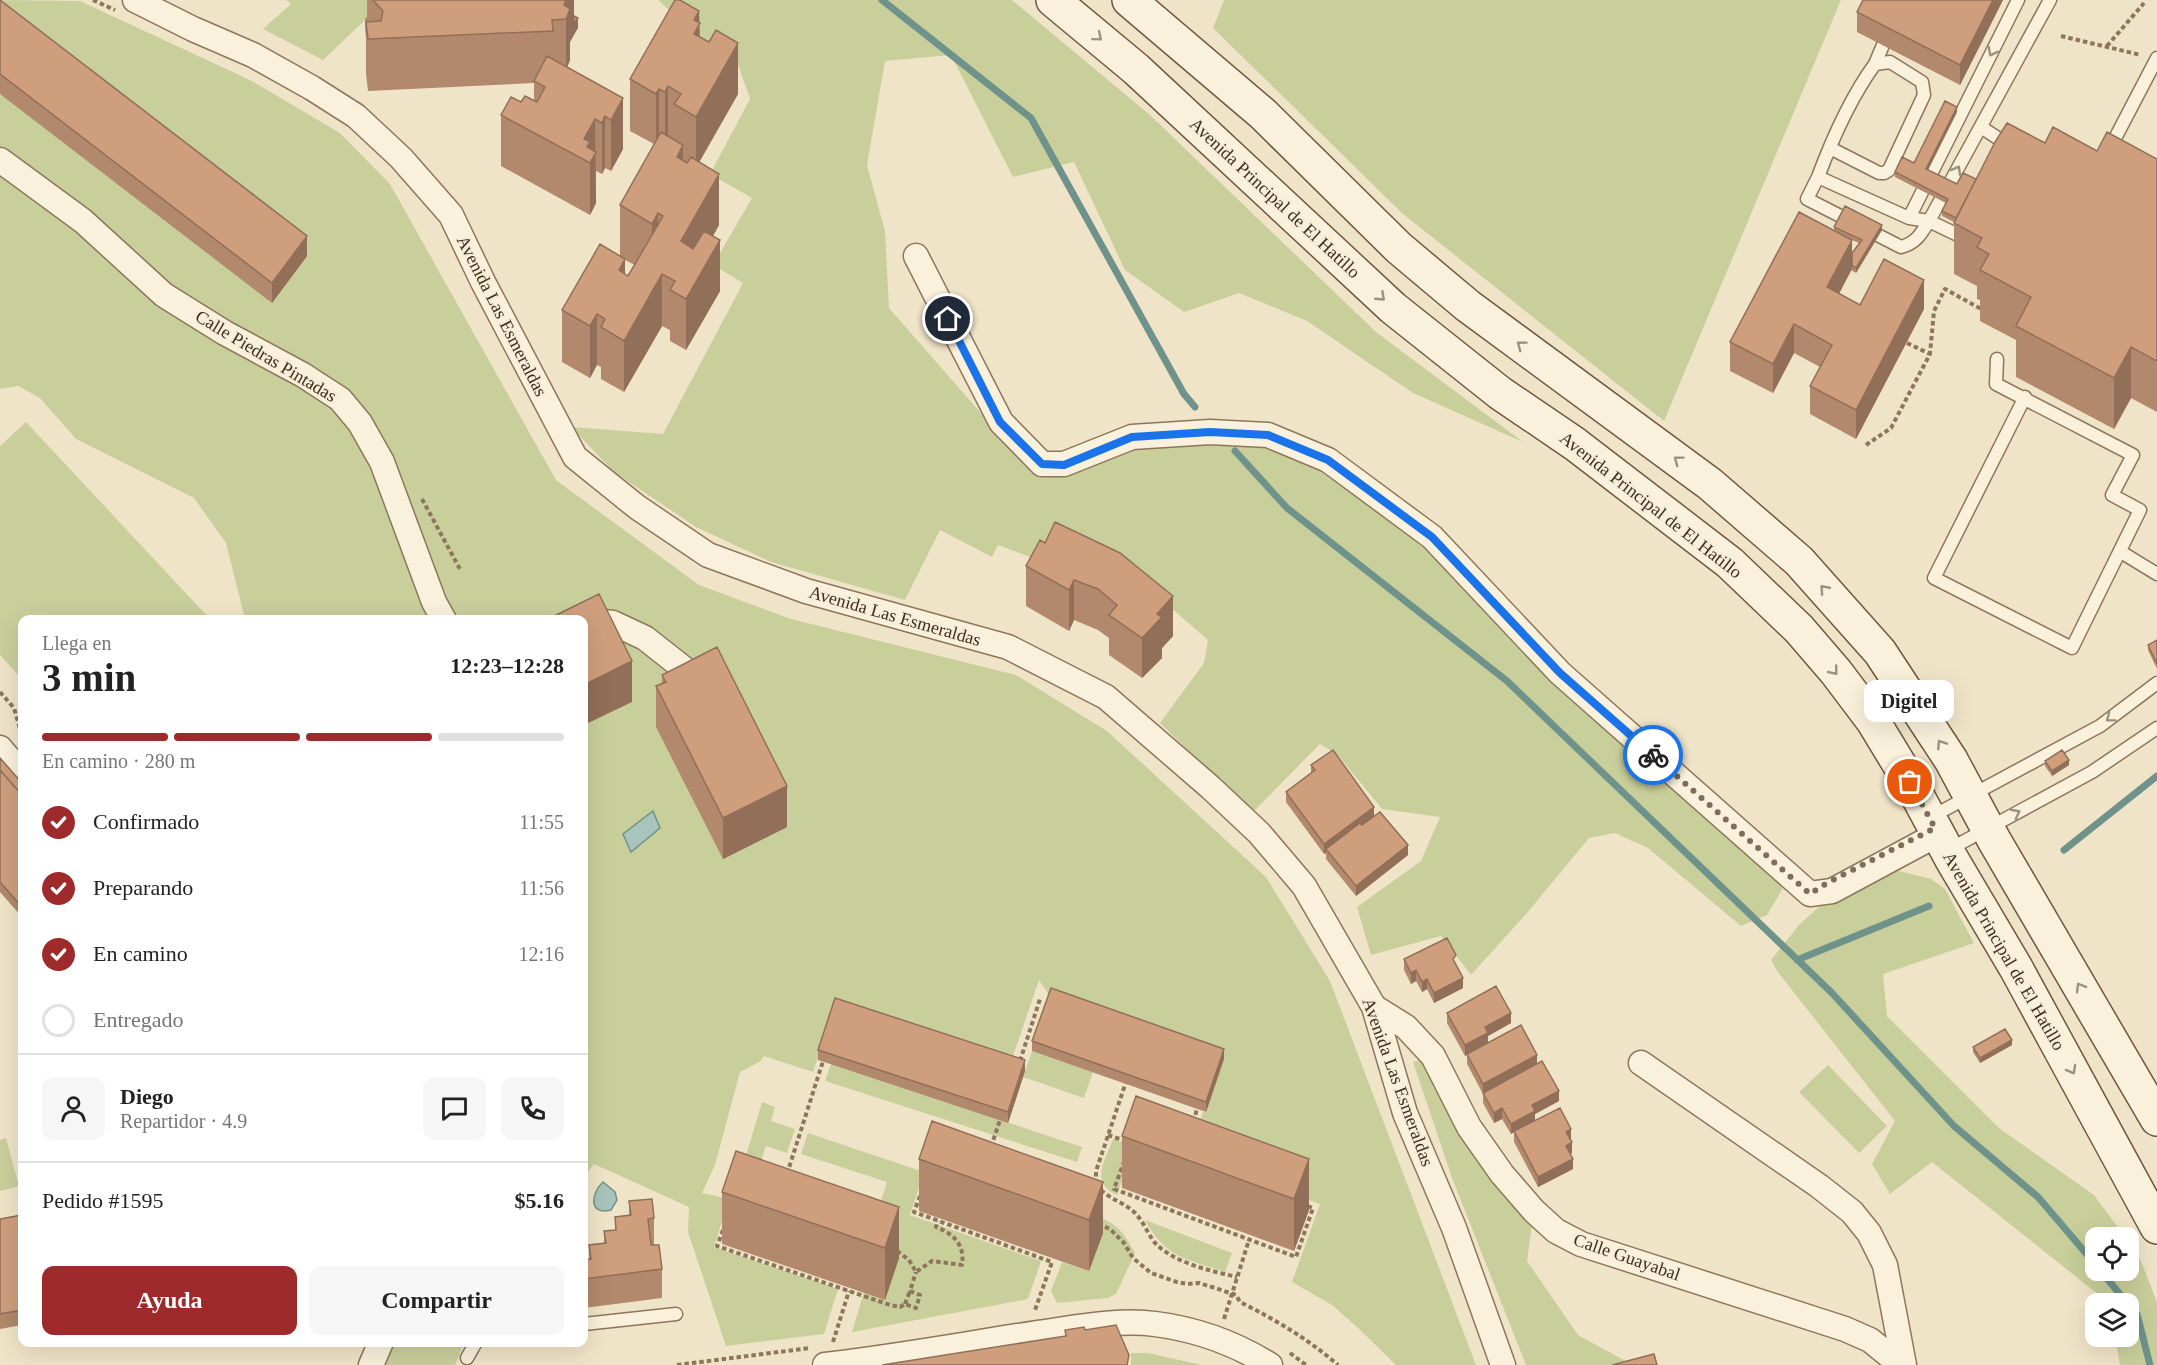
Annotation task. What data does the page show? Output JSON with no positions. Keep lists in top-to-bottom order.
{
  "streets": {
    "main road": ["Avenida Principal de El Hatillo"],
    "street": ["Avenida Las Esmeraldas", "Calle Piedras Pintadas", "Calle Guayabal"]
  },
  "crossings": [
    ["Avenida Las Esmeraldas", "Calle Guayabal"]
  ],
  "places": ["Digitel"],
  "page": {
    "heading": ["3 min", "Llega en", "12:23–12:28"],
    "panel": [
      "Diego",
      "Repartidor · 4.9",
      "Pedido #1595",
      "$5.16"
    ],
    "bubble": "Digitel",
    "bar": "En camino · 280 m",
    "list": [
      ["Confirmado", "11:55"],
      ["Preparando", "11:56"],
      ["En camino", "12:16"],
      "Entregado"
    ],
    "buttons": ["Ayuda", "Compartir"]
  }
}
